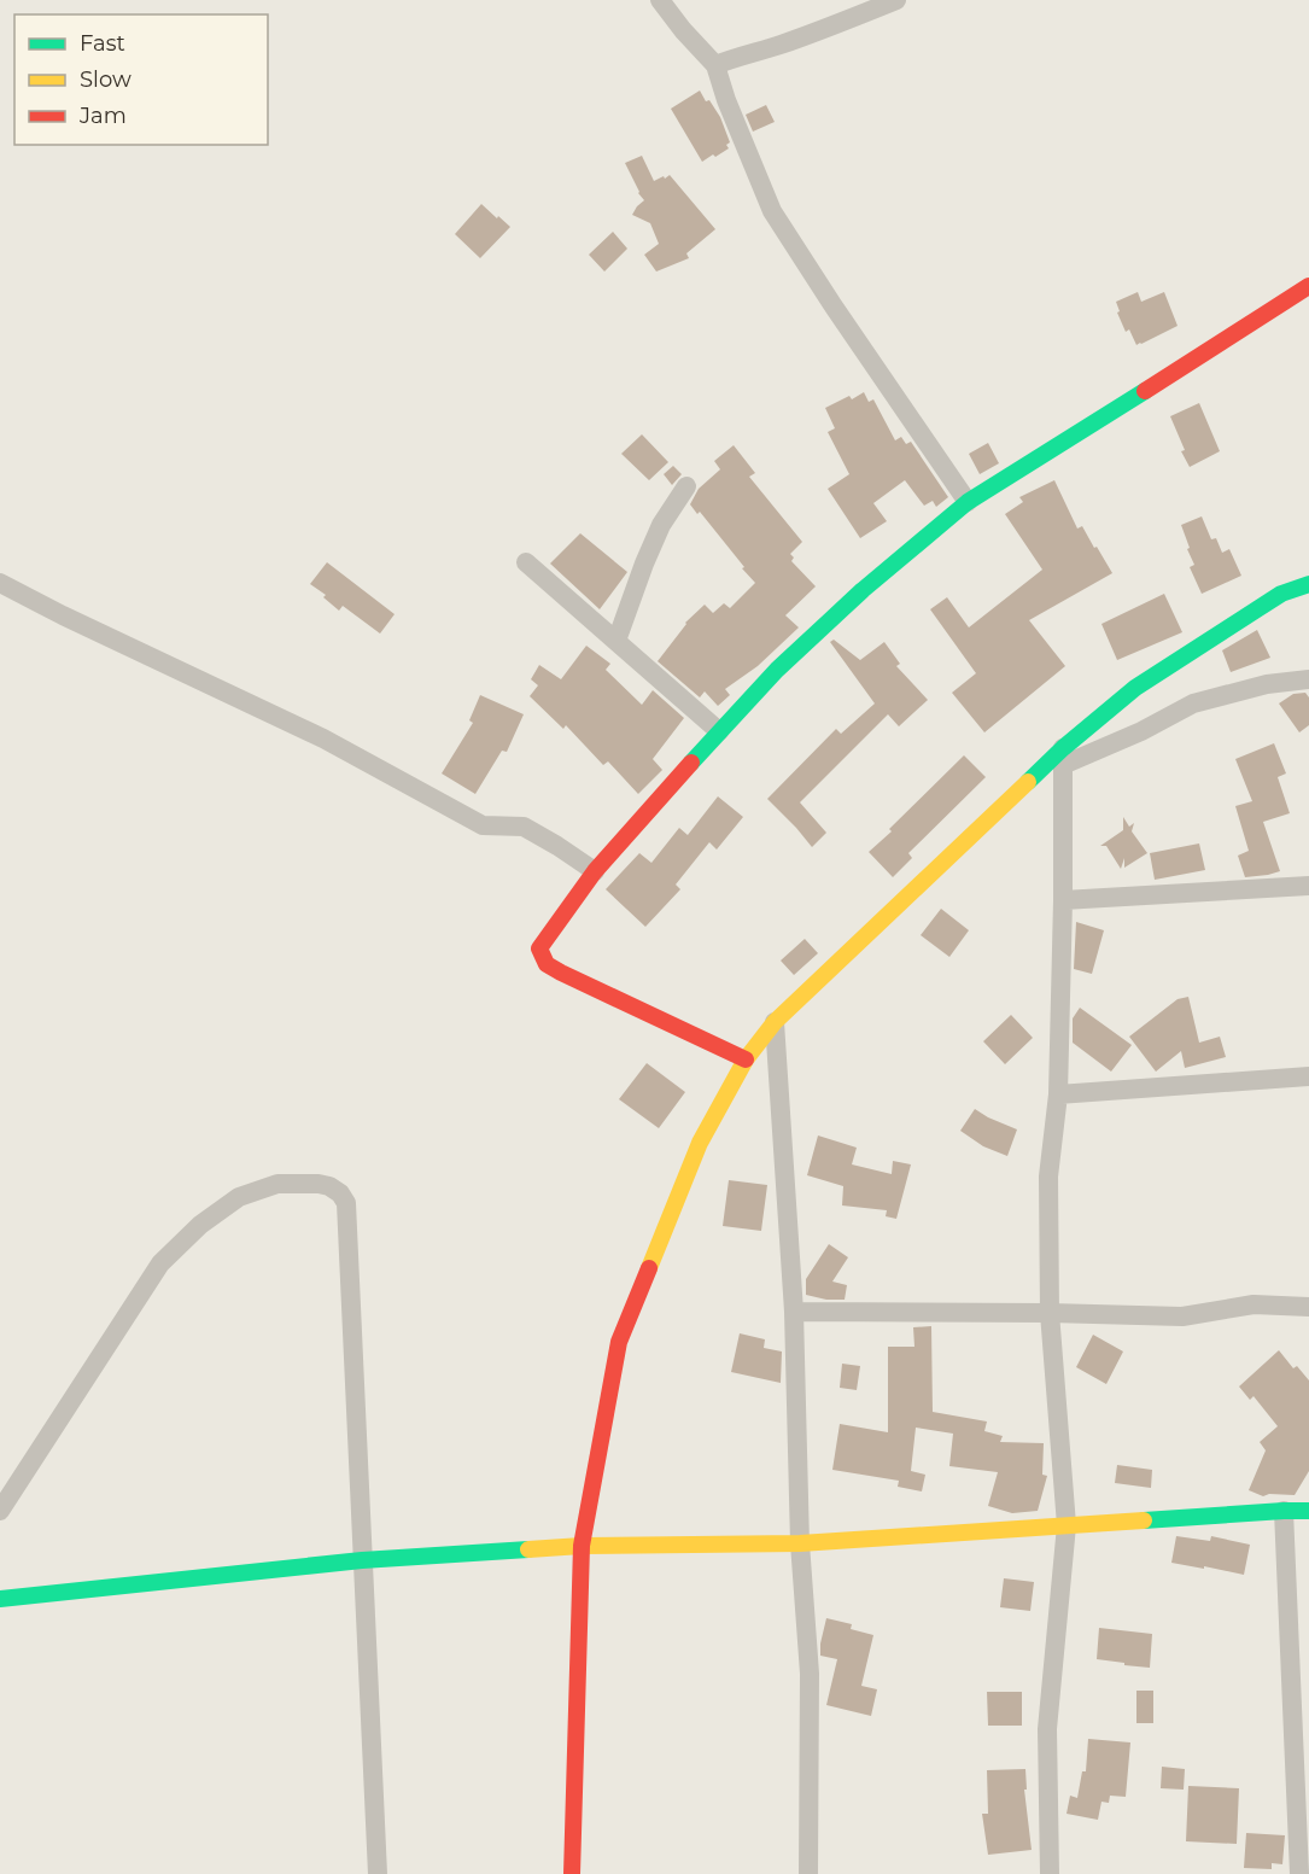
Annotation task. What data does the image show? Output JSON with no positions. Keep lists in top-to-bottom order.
{
  "legend": ["Fast", "Slow", "Jam"]
}
